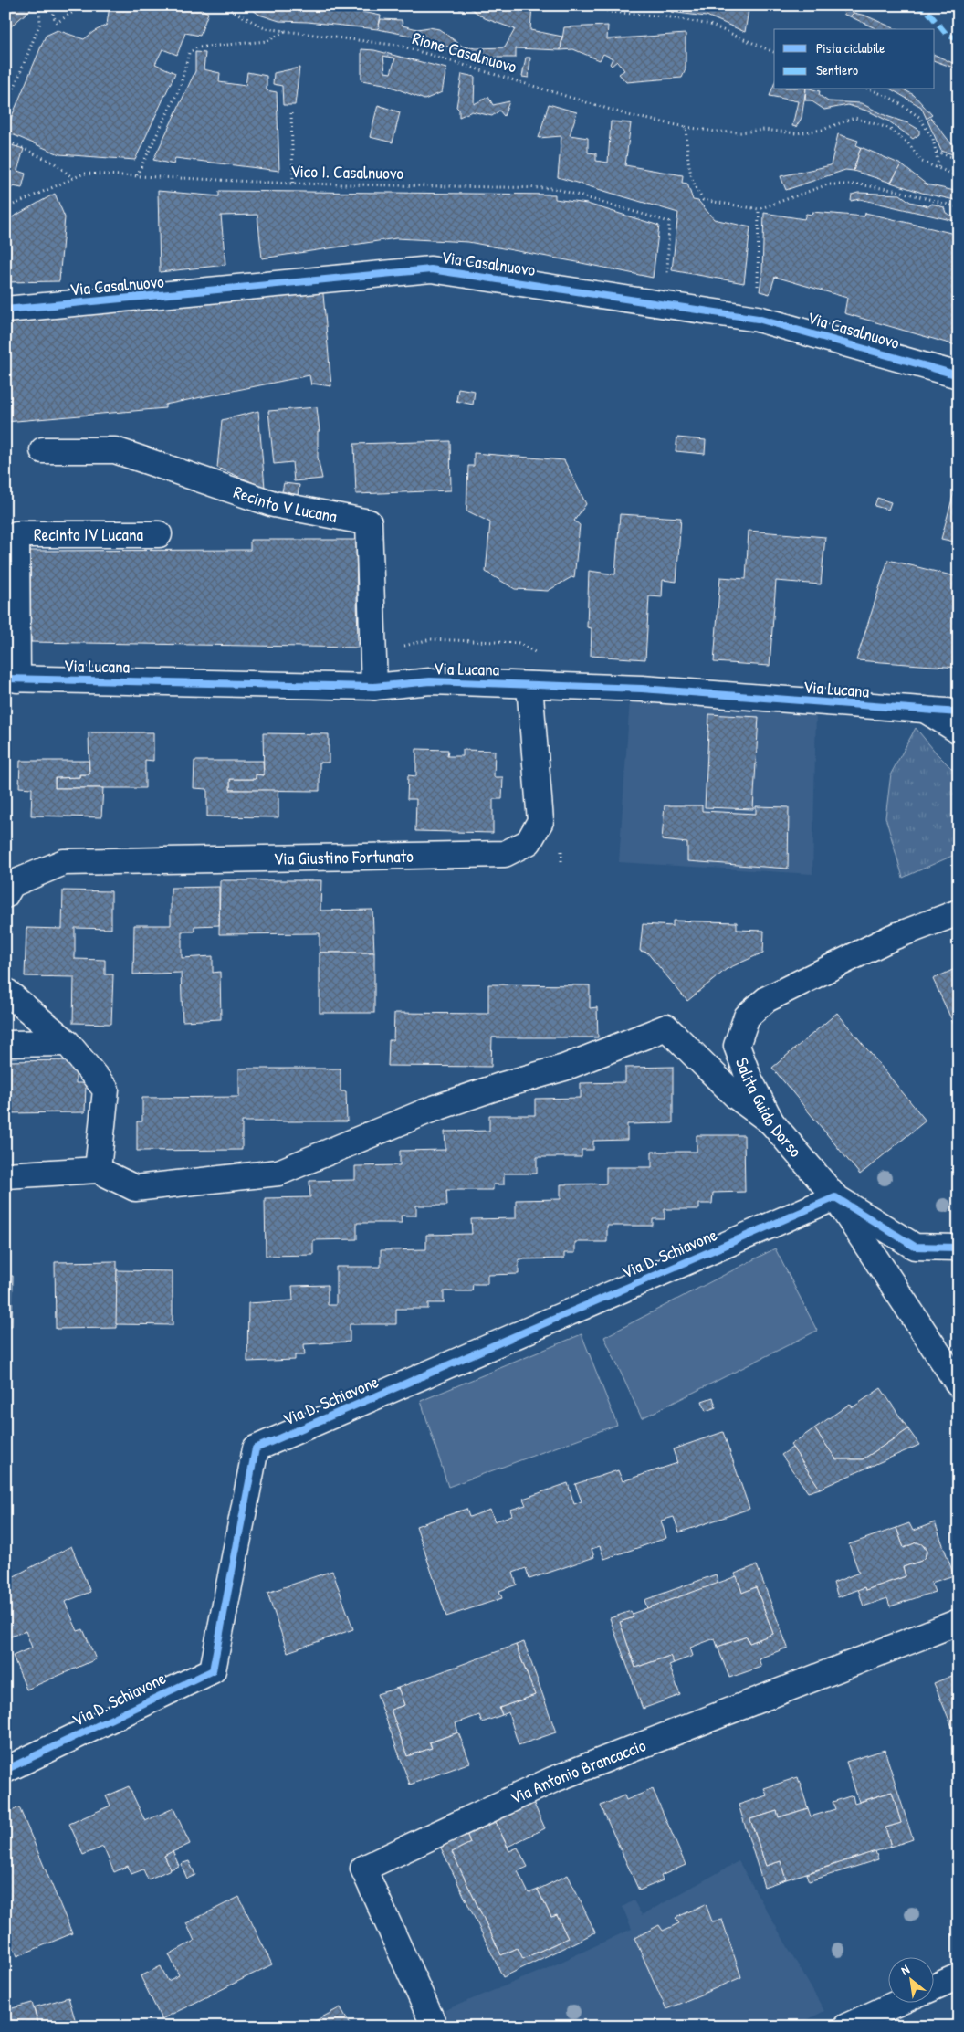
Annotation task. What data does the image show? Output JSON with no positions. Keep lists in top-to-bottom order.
{
  "streets": {
    "street": [
      "Via Casalnuovo",
      "Recinto V Lucana",
      "Recinto IV Lucana",
      "Via Lucana",
      "Via Giustino Fortunato",
      "Salita Guido Dorso",
      "Via D. Schiavone",
      "Via Antonio Brancaccio"
    ],
    "path": ["Rione Casalnuovo", "Vico I. Casalnuovo"]
  },
  "crossings": [
    ["Recinto V Lucana", "Via Lucana"],
    ["Recinto IV Lucana", "Via Lucana"],
    ["Via Lucana", "Via Giustino Fortunato"],
    ["Salita Guido Dorso", "Via D. Schiavone"]
  ],
  "legend": ["Pista ciclabile", "Sentiero"],
  "north": "top left"
}
